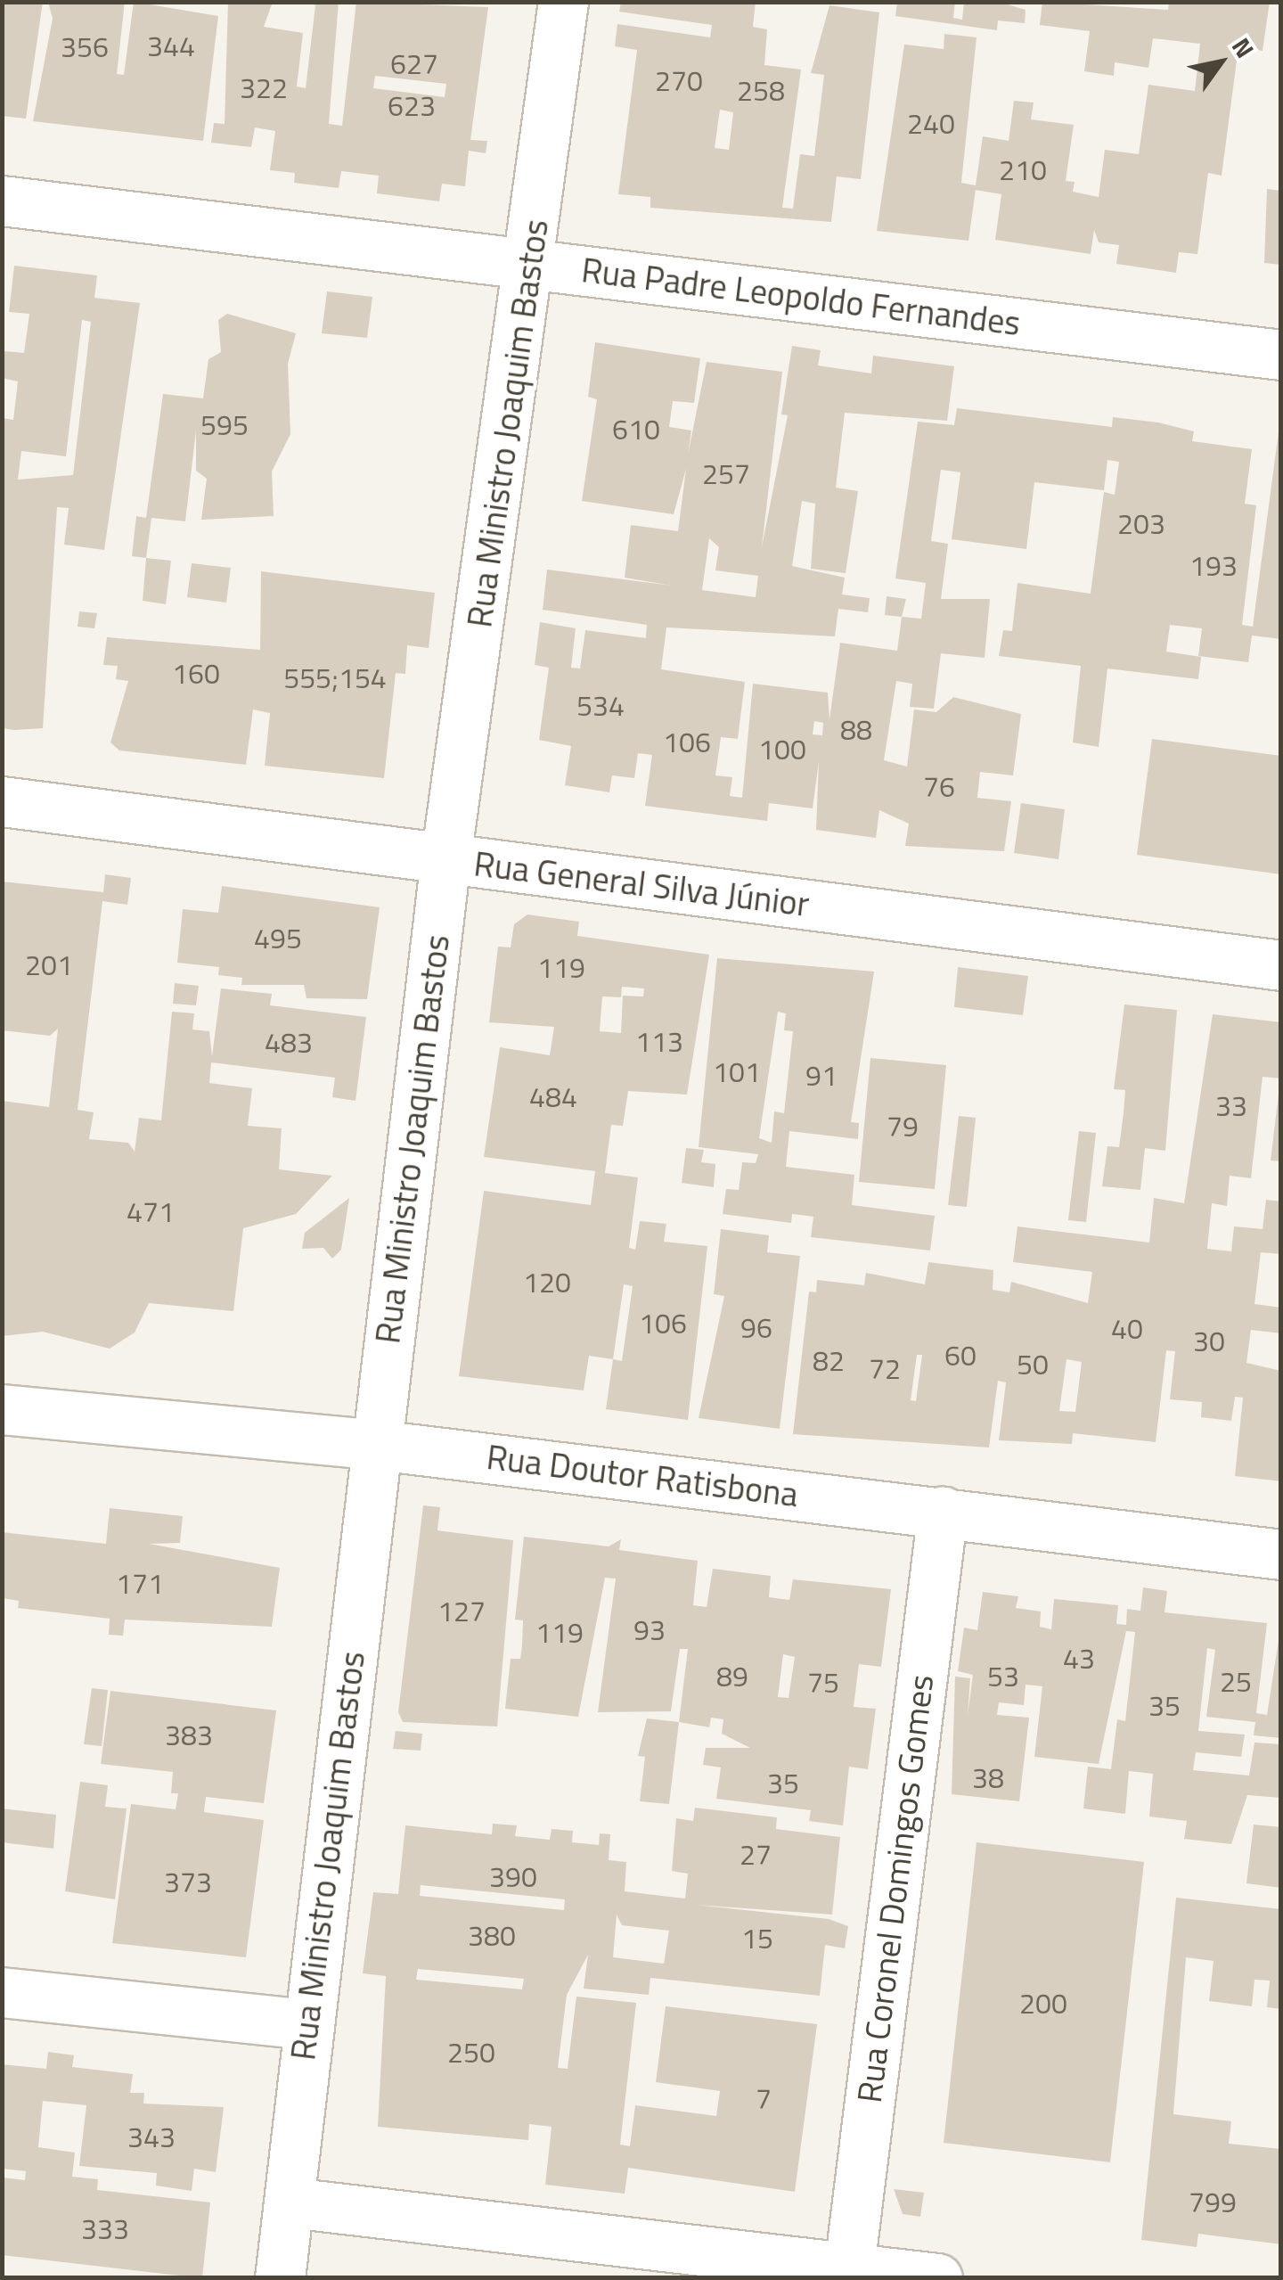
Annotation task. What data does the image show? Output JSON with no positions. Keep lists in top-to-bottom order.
{
  "streets": {
    "street": [
      "Rua Padre Leopoldo Fernandes",
      "Rua Ministro Joaquim Bastos",
      "Rua General Silva Júnior",
      "Rua Doutor Ratisbona",
      "Rua Coronel Domingos Gomes"
    ]
  },
  "crossings": [
    ["Rua Padre Leopoldo Fernandes", "Rua Ministro Joaquim Bastos"],
    ["Rua Ministro Joaquim Bastos", "Rua General Silva Júnior"],
    ["Rua Ministro Joaquim Bastos", "Rua Doutor Ratisbona"],
    ["Rua Doutor Ratisbona", "Rua Coronel Domingos Gomes"]
  ],
  "house_numbers": [
    "344",
    "356",
    "627",
    "270",
    "322",
    "258",
    "623",
    "240",
    "210",
    "595",
    "610",
    "257",
    "203",
    "193",
    "160",
    "555;154",
    "534",
    "88",
    "106",
    "100",
    "76",
    "495",
    "201",
    "119",
    "113",
    "483",
    "101",
    "91",
    "484",
    "33",
    "79",
    "471",
    "120",
    "106",
    "96",
    "40",
    "30",
    "60",
    "82",
    "50",
    "72",
    "171",
    "127",
    "93",
    "119",
    "43",
    "89",
    "53",
    "25",
    "75",
    "35",
    "383",
    "38",
    "35",
    "27",
    "390",
    "373",
    "380",
    "15",
    "200",
    "250",
    "7",
    "343",
    "799",
    "333"
  ],
  "north": "top right"
}
